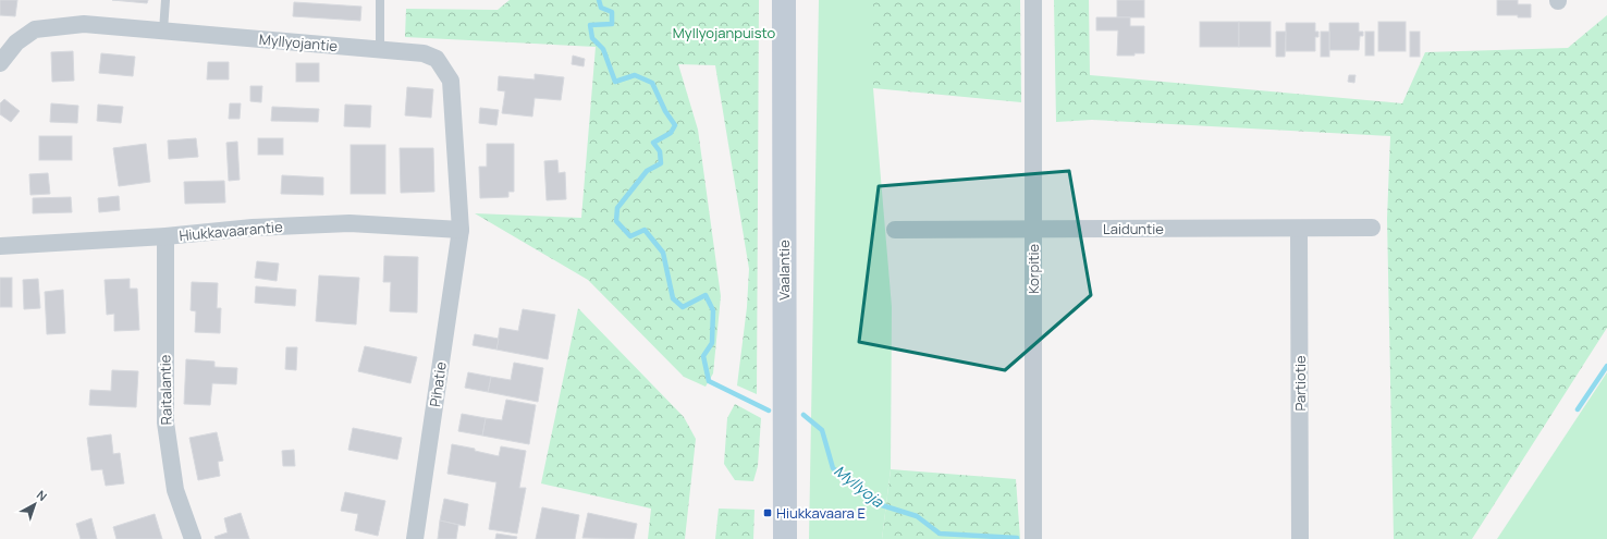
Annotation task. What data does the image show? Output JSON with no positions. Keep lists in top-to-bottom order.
{
  "streets": {
    "street": [
      "Myllyojantie",
      "Laiduntie",
      "Hiukkavaarantie",
      "Korpitie",
      "Vaalantie",
      "Partiotie",
      "Pihatie",
      "Raitalantie"
    ]
  },
  "crossings": [
    ["Myllyojantie", "Hiukkavaarantie"],
    ["Myllyojantie", "Pihatie"],
    ["Laiduntie", "Korpitie"],
    ["Laiduntie", "Partiotie"],
    ["Hiukkavaarantie", "Pihatie"],
    ["Hiukkavaarantie", "Raitalantie"]
  ],
  "water": ["Myllyoja"],
  "parks": ["Myllyojanpuisto"],
  "places": {
    "transit": ["Hiukkavaara E"]
  },
  "north": "top right"
}
